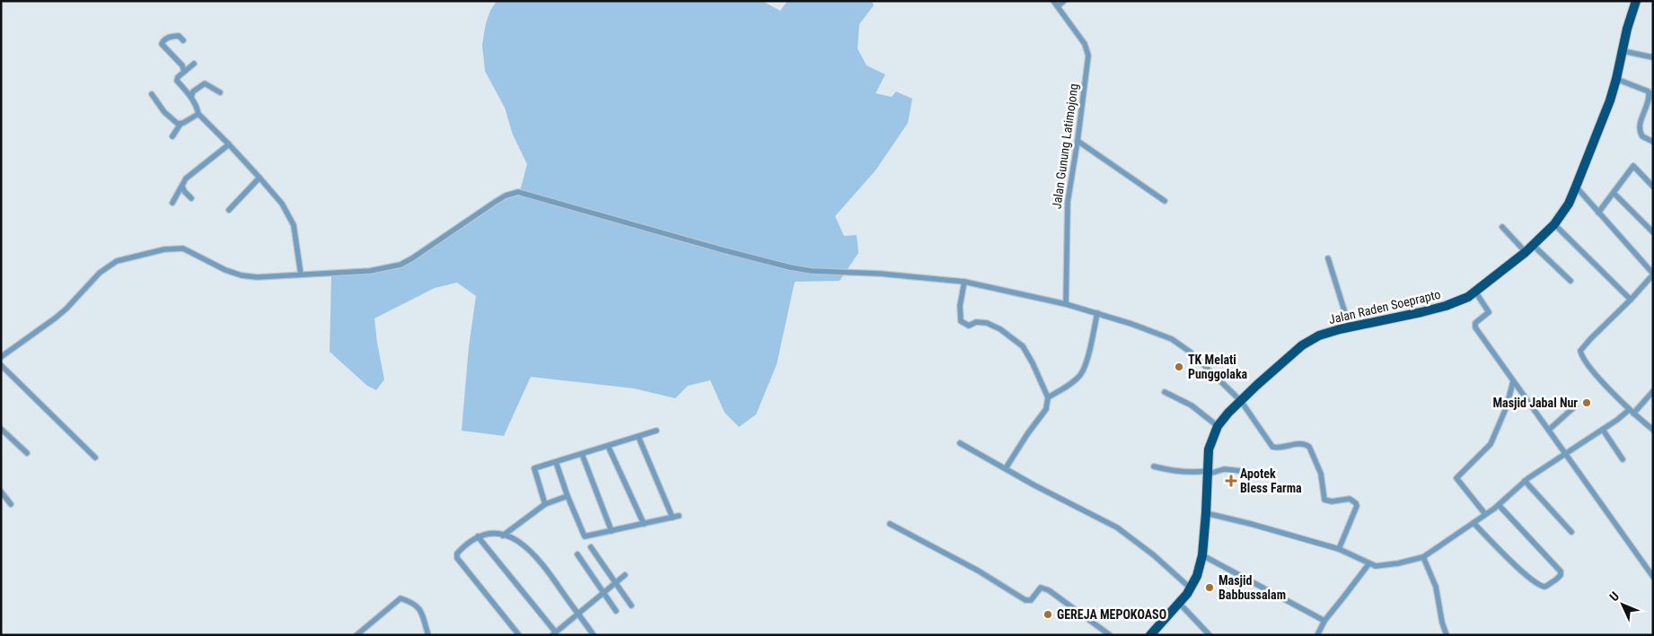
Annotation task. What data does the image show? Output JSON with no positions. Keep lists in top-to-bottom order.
{
  "streets": {
    "highway": ["Jalan Raden Soeprapto"],
    "street": ["Jalan Gunung Latimojong"]
  },
  "places": {
    "other": [
      "TK Melati Punggolaka",
      "Masjid Jabal Nur",
      "Masjid Babbussalam",
      "GEREJA MEPOKOASO"
    ],
    "health": ["Apotek Bless Farma"]
  },
  "north": "top left"
}
